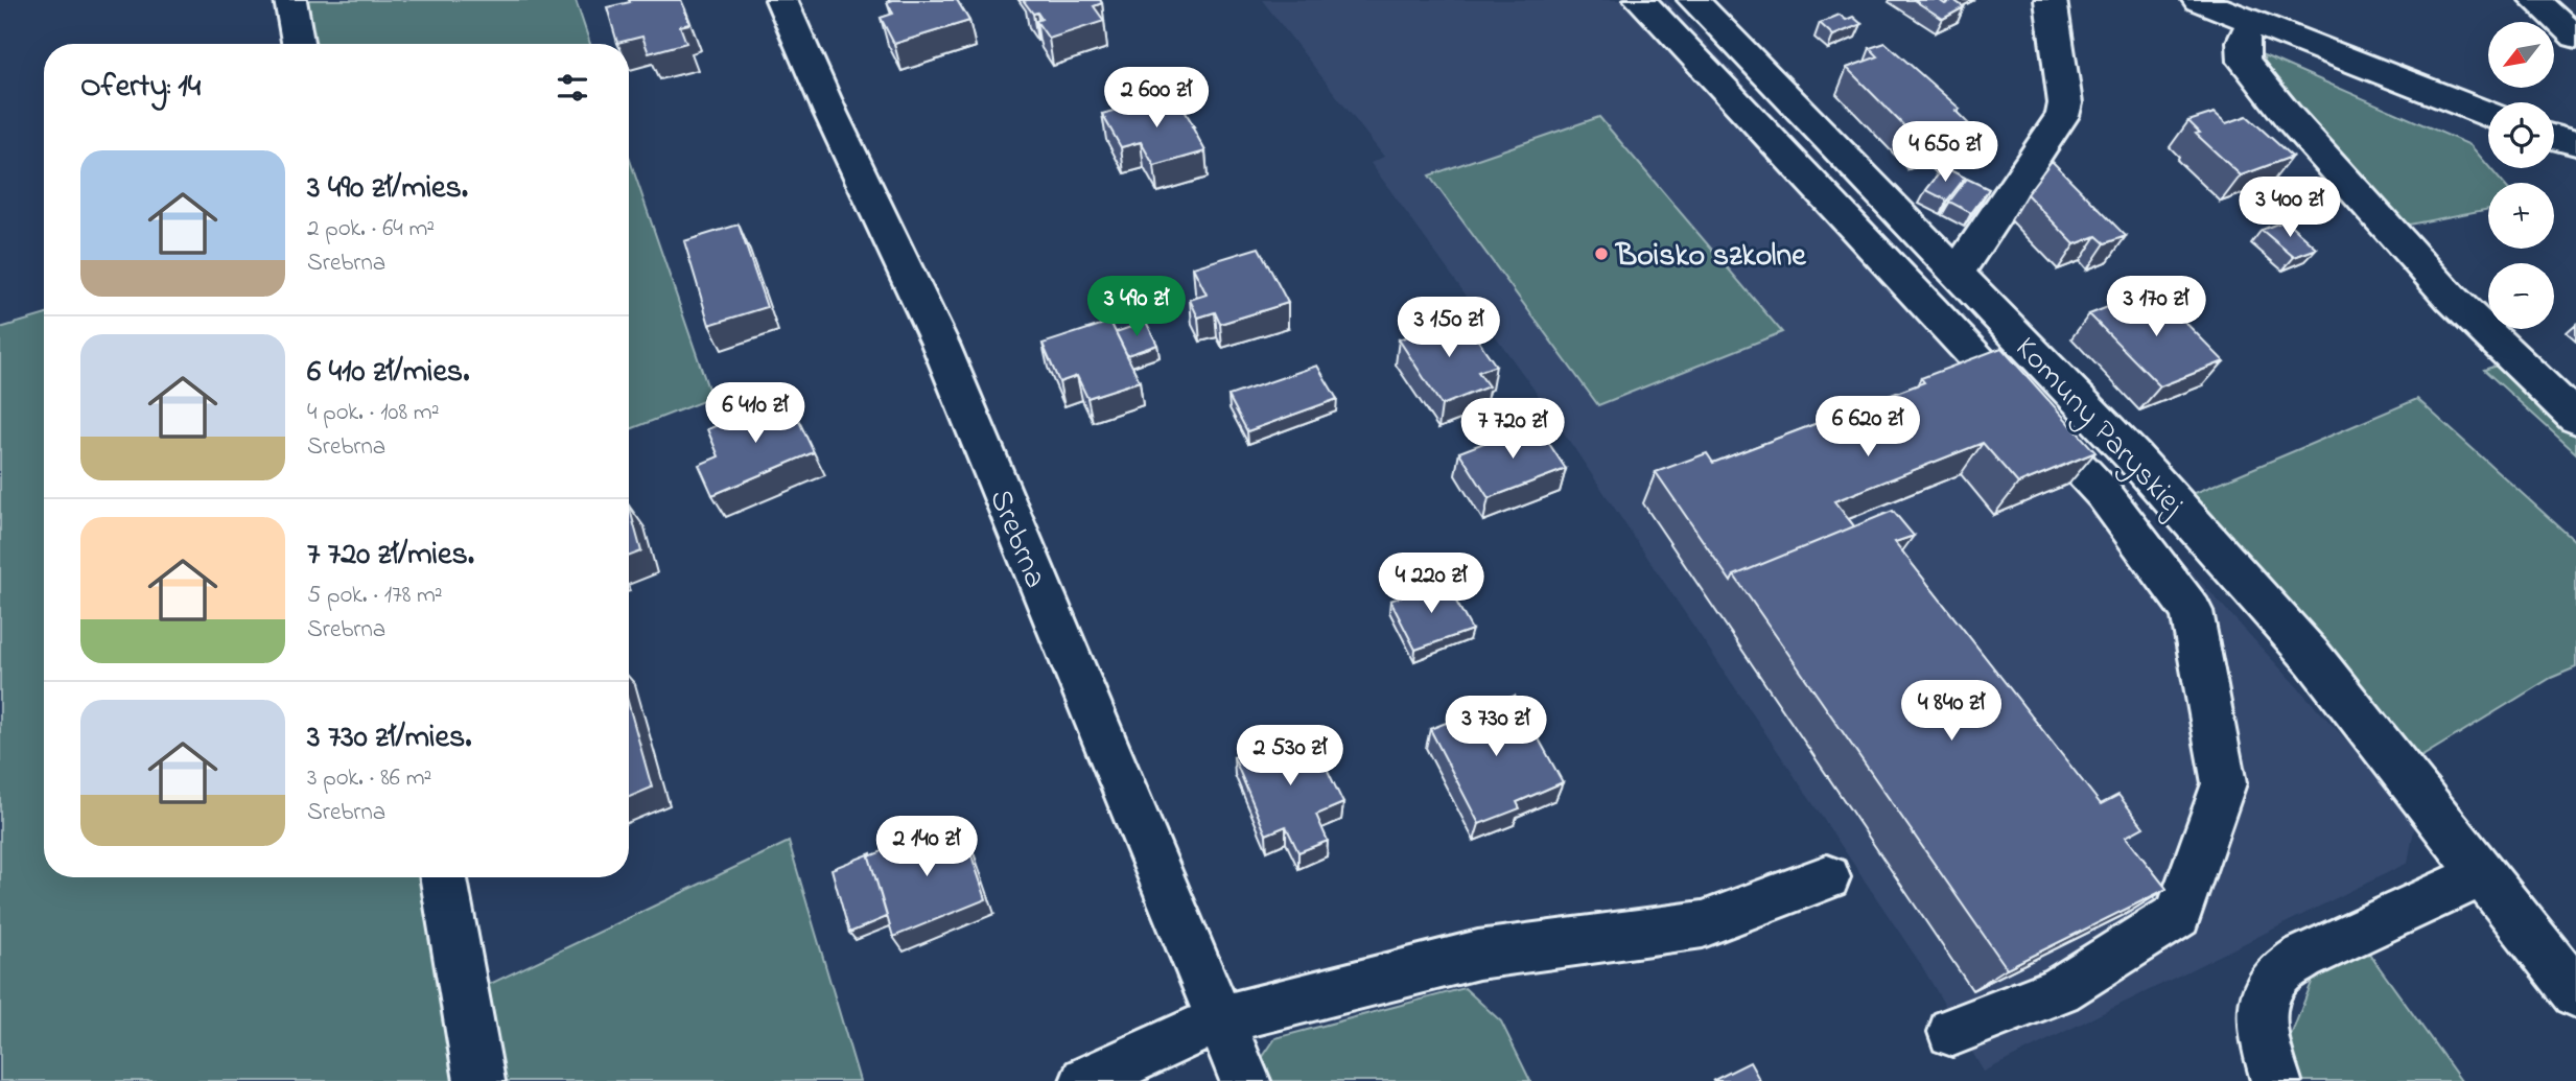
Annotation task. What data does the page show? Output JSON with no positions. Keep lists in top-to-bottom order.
{
  "streets": {
    "street": ["Komuny Paryskiej", "Srebrna"]
  },
  "places": ["Boisko szkolne"],
  "north": "bottom left",
  "page": {
    "map_buttons": ["+", "−"],
    "heading": "Oferty: 14",
    "price": [
      "2 600 zł",
      "4 650 zł",
      "3 400 zł",
      "3 490 zł",
      "3 170 zł",
      "3 150 zł",
      "6 410 zł",
      "6 620 zł",
      "7 720 zł",
      "4 220 zł",
      "4 840 zł",
      "3 730 zł",
      "2 530 zł",
      "2 140 zł"
    ],
    "list": [
      {
        "name": "3 490 zł/mies.",
        "note": "2 pok. · 64 m² · Srebrna"
      },
      {
        "name": "6 410 zł/mies.",
        "note": "4 pok. · 108 m² · Srebrna"
      },
      {
        "name": "7 720 zł/mies.",
        "note": "5 pok. · 178 m² · Srebrna"
      },
      {
        "name": "3 730 zł/mies.",
        "note": "3 pok. · 86 m² · Srebrna"
      }
    ]
  }
}
